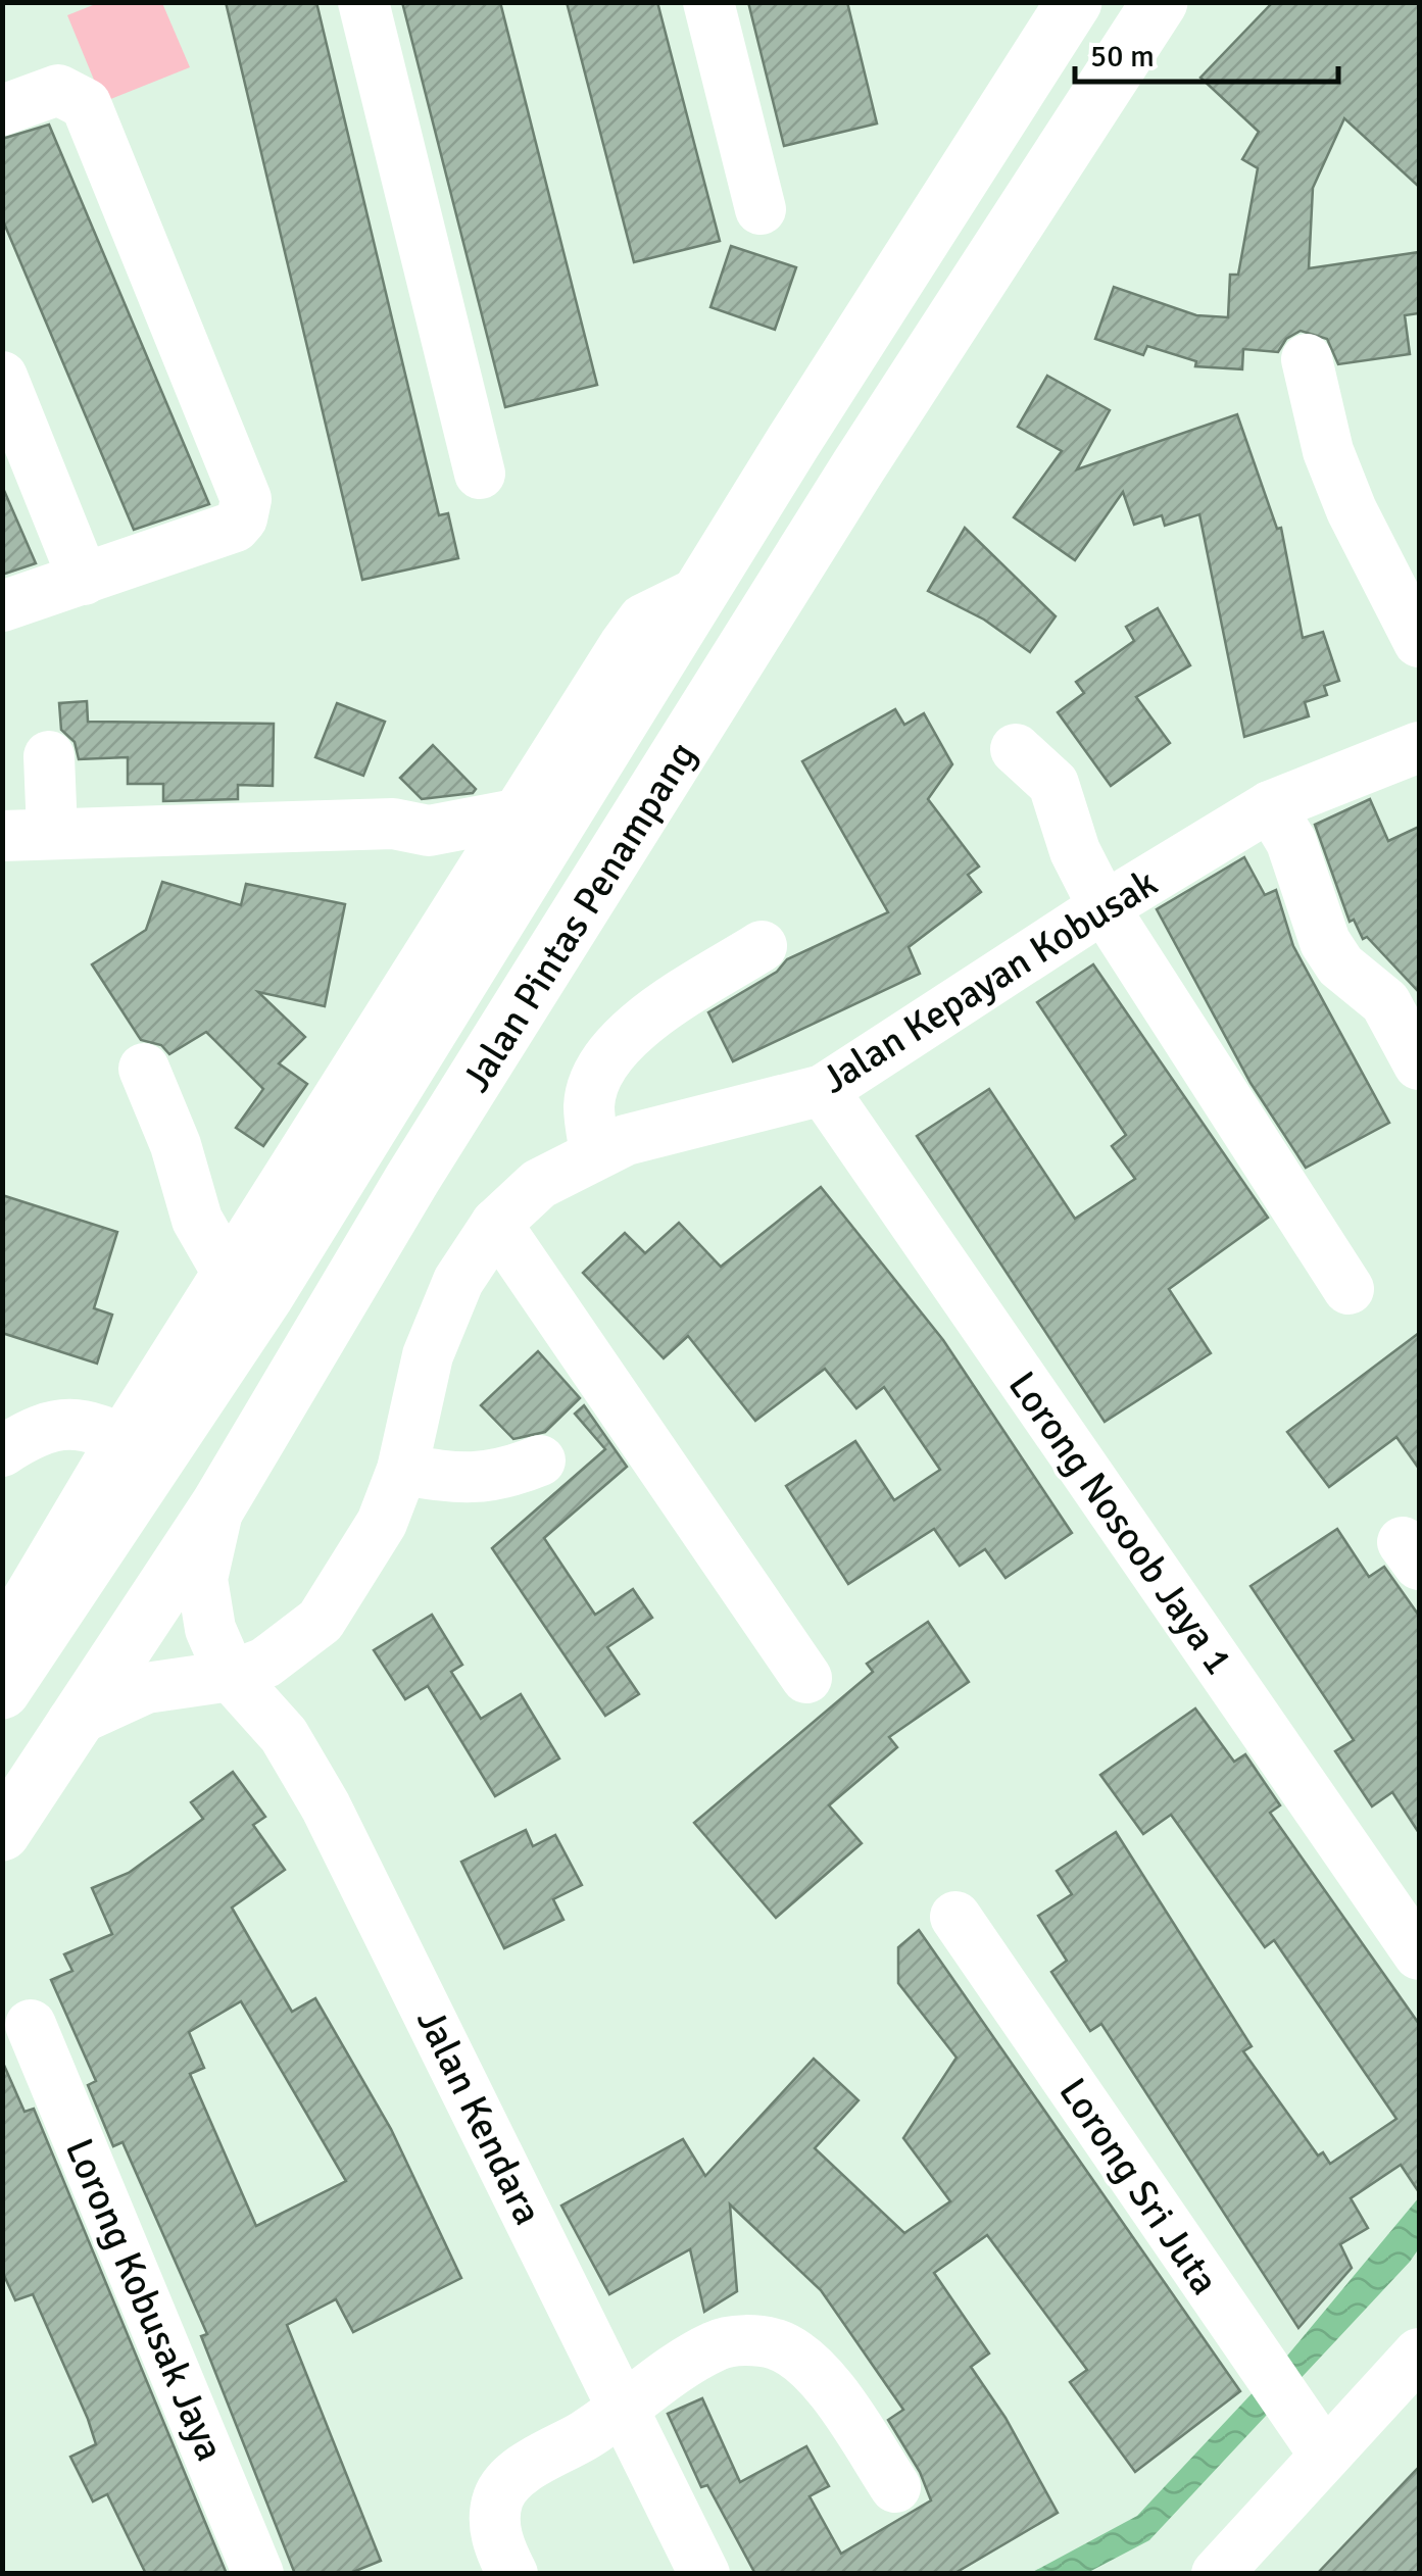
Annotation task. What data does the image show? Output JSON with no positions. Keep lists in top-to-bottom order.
{
  "streets": {
    "main road": ["Jalan Pintas Penampang"],
    "street": [
      "Jalan Kepayan Kobusak",
      "Lorong Nosoob Jaya 1",
      "Jalan Kendara",
      "Lorong Sri Juta",
      "Lorong Kobusak Jaya"
    ]
  },
  "crossings": [
    ["Jalan Pintas Penampang", "Jalan Kepayan Kobusak"],
    ["Jalan Kepayan Kobusak", "Lorong Nosoob Jaya 1"],
    ["Jalan Kepayan Kobusak", "Jalan Kendara"]
  ],
  "scale_bar": "50 m"
}
